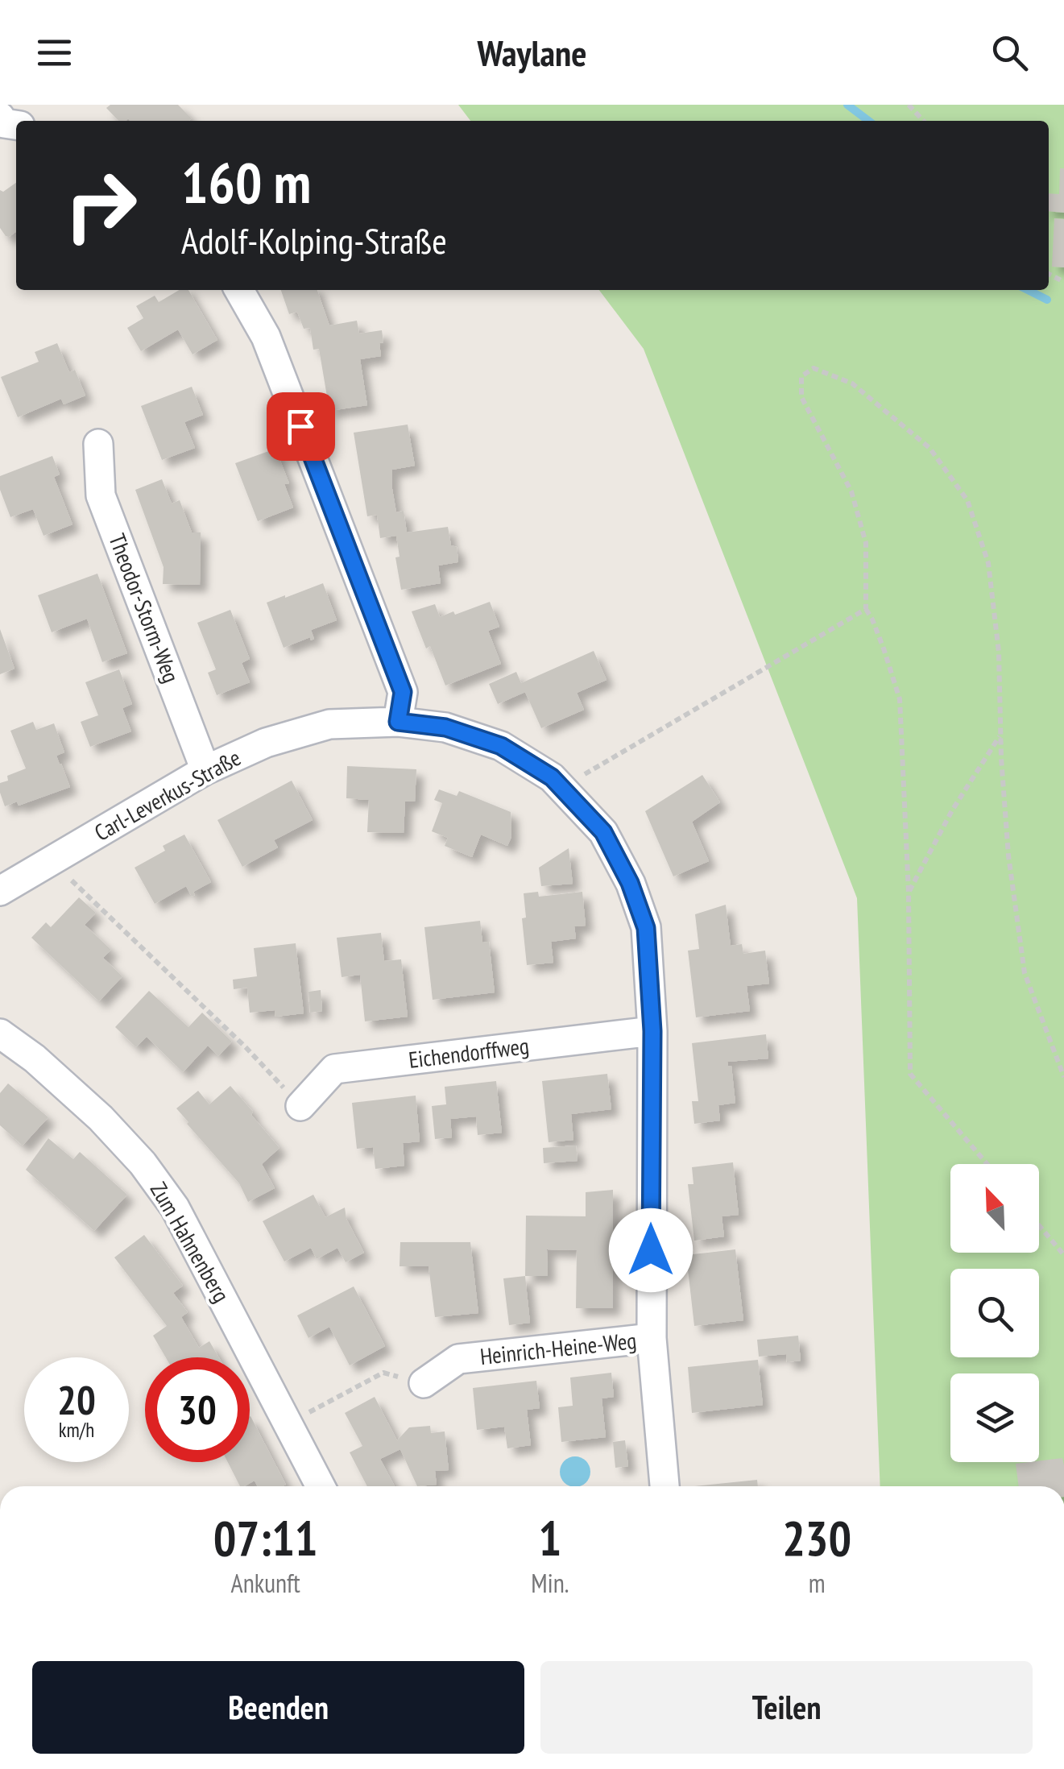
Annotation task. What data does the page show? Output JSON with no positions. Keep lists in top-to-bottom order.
{
  "streets": {
    "street": [
      "Theodor-Storm-Weg",
      "Carl-Leverkus-Straße",
      "Eichendorffweg",
      "Zum Hahnenberg",
      "Heinrich-Heine-Weg"
    ]
  },
  "crossings": [
    ["Theodor-Storm-Weg", "Carl-Leverkus-Straße"],
    ["Carl-Leverkus-Straße", "Eichendorffweg"],
    ["Carl-Leverkus-Straße", "Heinrich-Heine-Weg"]
  ],
  "north": "top left",
  "page": {
    "header": "Waylane",
    "turn": ["160 m", "Adolf-Kolping-Straße"],
    "speed": "20 km/h",
    "limit": "30",
    "eta": [
      "07:11",
      "Ankunft",
      "1",
      "Min.",
      "230",
      "m"
    ],
    "buttons": ["Beenden", "Teilen"]
  }
}
